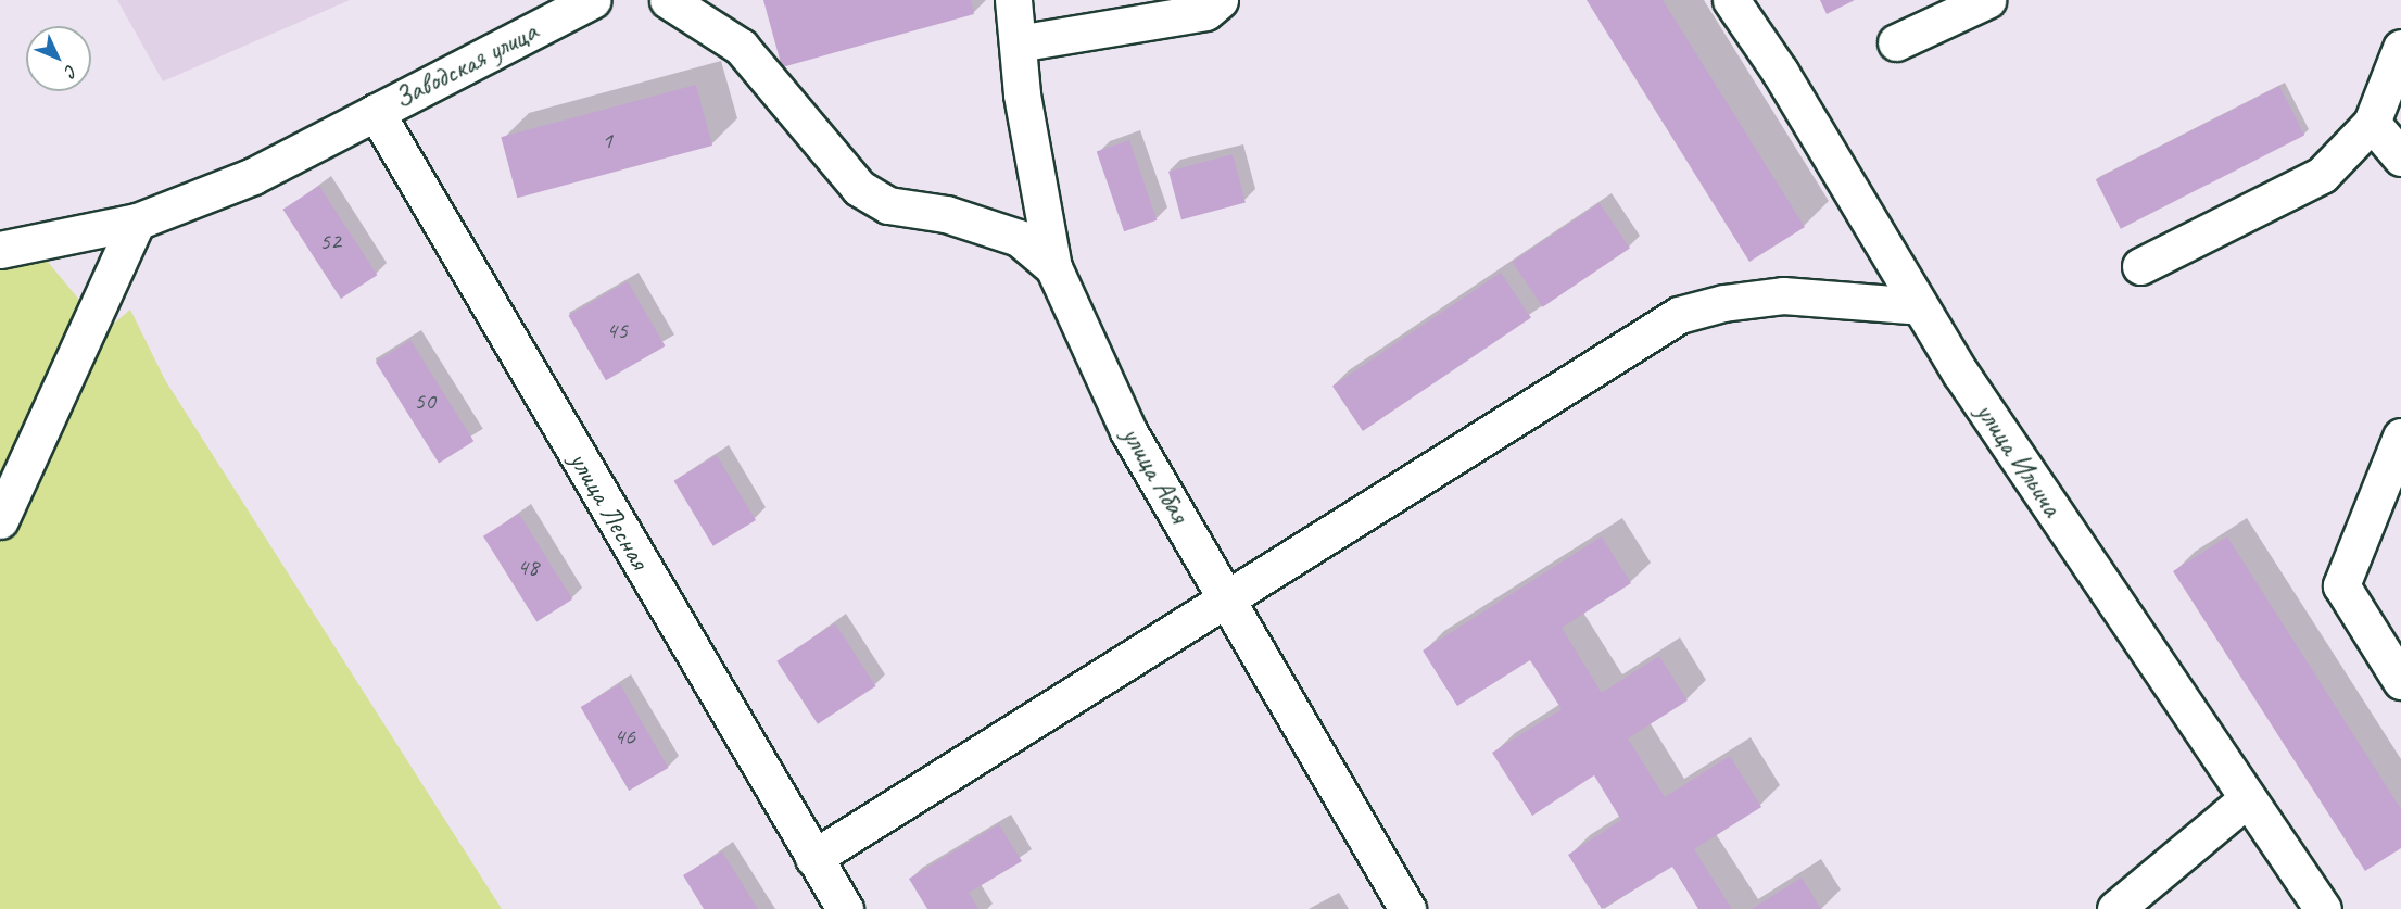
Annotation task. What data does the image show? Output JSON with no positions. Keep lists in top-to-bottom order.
{
  "streets": {
    "street": [
      "Заводская улица",
      "улица Ильича",
      "улица Абая",
      "улица Лесная"
    ]
  },
  "crossings": [
    ["Заводская улица", "улица Лесная"]
  ],
  "house_numbers": [
    "1",
    "52",
    "45",
    "50",
    "48",
    "46"
  ],
  "north": "bottom right"
}
